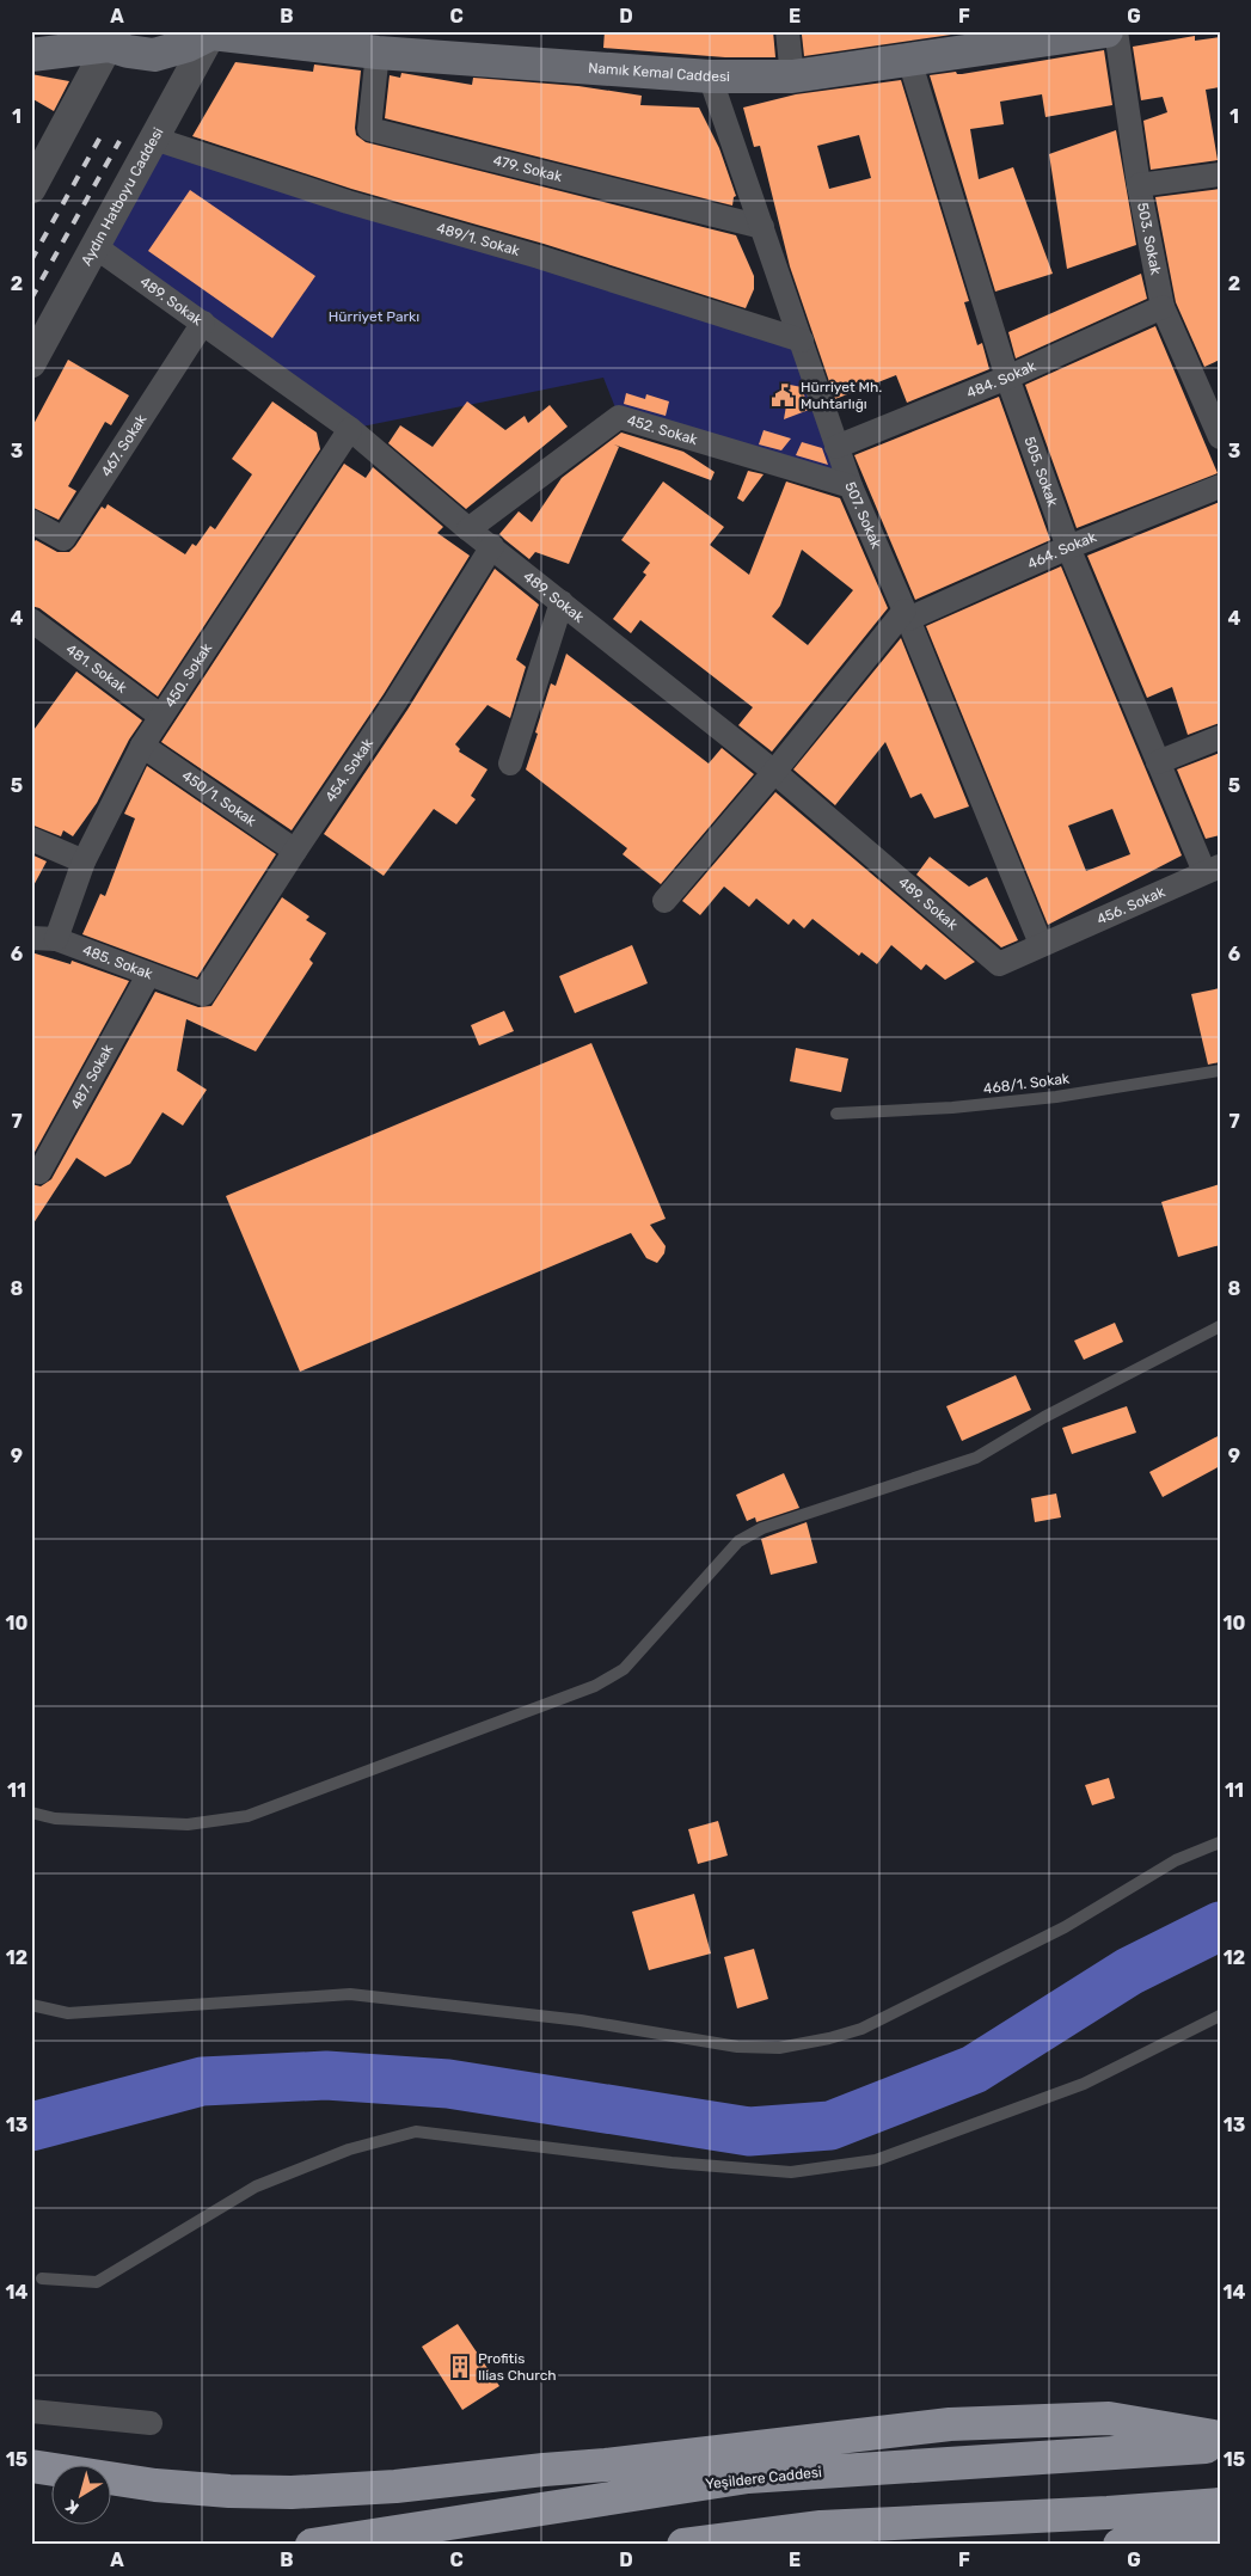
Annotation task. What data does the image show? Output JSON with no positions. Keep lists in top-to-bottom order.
{
  "streets": {
    "highway": ["Yeşildere Caddesi"],
    "main road": ["Namık Kemal Caddesi"],
    "street": [
      "479. Sokak",
      "Aydın Hatboyu Caddesi",
      "489/1. Sokak",
      "503. Sokak",
      "489. Sokak",
      "484. Sokak",
      "452. Sokak",
      "467. Sokak",
      "505. Sokak",
      "507. Sokak",
      "464. Sokak",
      "481. Sokak",
      "450. Sokak",
      "454. Sokak",
      "450/1. Sokak",
      "456. Sokak",
      "485. Sokak",
      "487. Sokak"
    ],
    "lane": ["468/1. Sokak"]
  },
  "crossings": [
    ["Namık Kemal Caddesi", "479. Sokak"],
    ["Namık Kemal Caddesi", "Aydın Hatboyu Caddesi"],
    ["Namık Kemal Caddesi", "505. Sokak"],
    ["Namık Kemal Caddesi", "507. Sokak"],
    ["479. Sokak", "507. Sokak"],
    ["Aydın Hatboyu Caddesi", "489/1. Sokak"],
    ["Aydın Hatboyu Caddesi", "489. Sokak"],
    ["489/1. Sokak", "507. Sokak"],
    ["503. Sokak", "484. Sokak"],
    ["489. Sokak", "452. Sokak"],
    ["489. Sokak", "467. Sokak"],
    ["489. Sokak", "450. Sokak"],
    ["489. Sokak", "454. Sokak"],
    ["489. Sokak", "456. Sokak"],
    ["484. Sokak", "505. Sokak"],
    ["484. Sokak", "507. Sokak"],
    ["452. Sokak", "507. Sokak"],
    ["505. Sokak", "464. Sokak"],
    ["505. Sokak", "456. Sokak"],
    ["507. Sokak", "464. Sokak"],
    ["507. Sokak", "456. Sokak"],
    ["481. Sokak", "450. Sokak"],
    ["450. Sokak", "450/1. Sokak"],
    ["450. Sokak", "485. Sokak"],
    ["454. Sokak", "450/1. Sokak"],
    ["454. Sokak", "485. Sokak"],
    ["485. Sokak", "487. Sokak"]
  ],
  "parks": ["Hürriyet Parkı"],
  "places": {
    "public building": ["Hürriyet Mh. Muhtarlığı"],
    "building": ["Profitis Ilias Church"]
  },
  "north": "bottom left",
  "grid": {
    "columns": [
      "A",
      "B",
      "C",
      "D",
      "E",
      "F",
      "G"
    ],
    "rows": [
      "1",
      "2",
      "3",
      "4",
      "5",
      "6",
      "7",
      "8",
      "9",
      "10",
      "11",
      "12",
      "13",
      "14",
      "15"
    ]
  }
}
